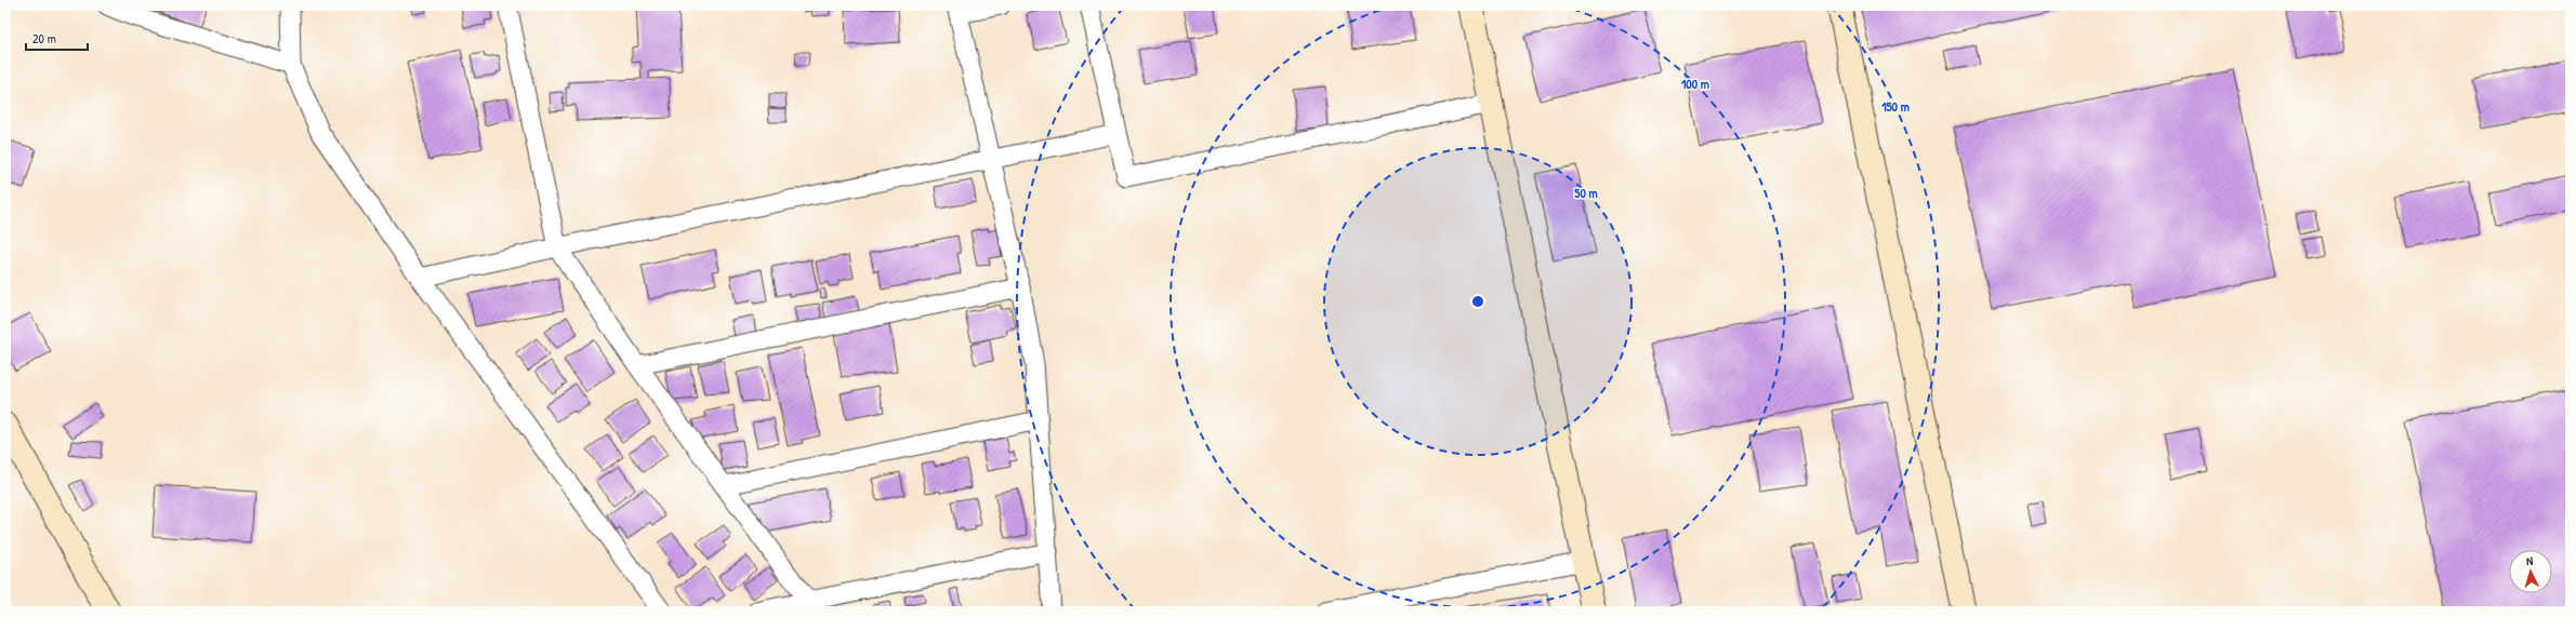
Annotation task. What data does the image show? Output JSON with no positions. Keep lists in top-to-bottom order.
{
  "scale_bar": "20 m",
  "north": "top",
  "rings": ["100 m", "150 m", "50 m"]
}
